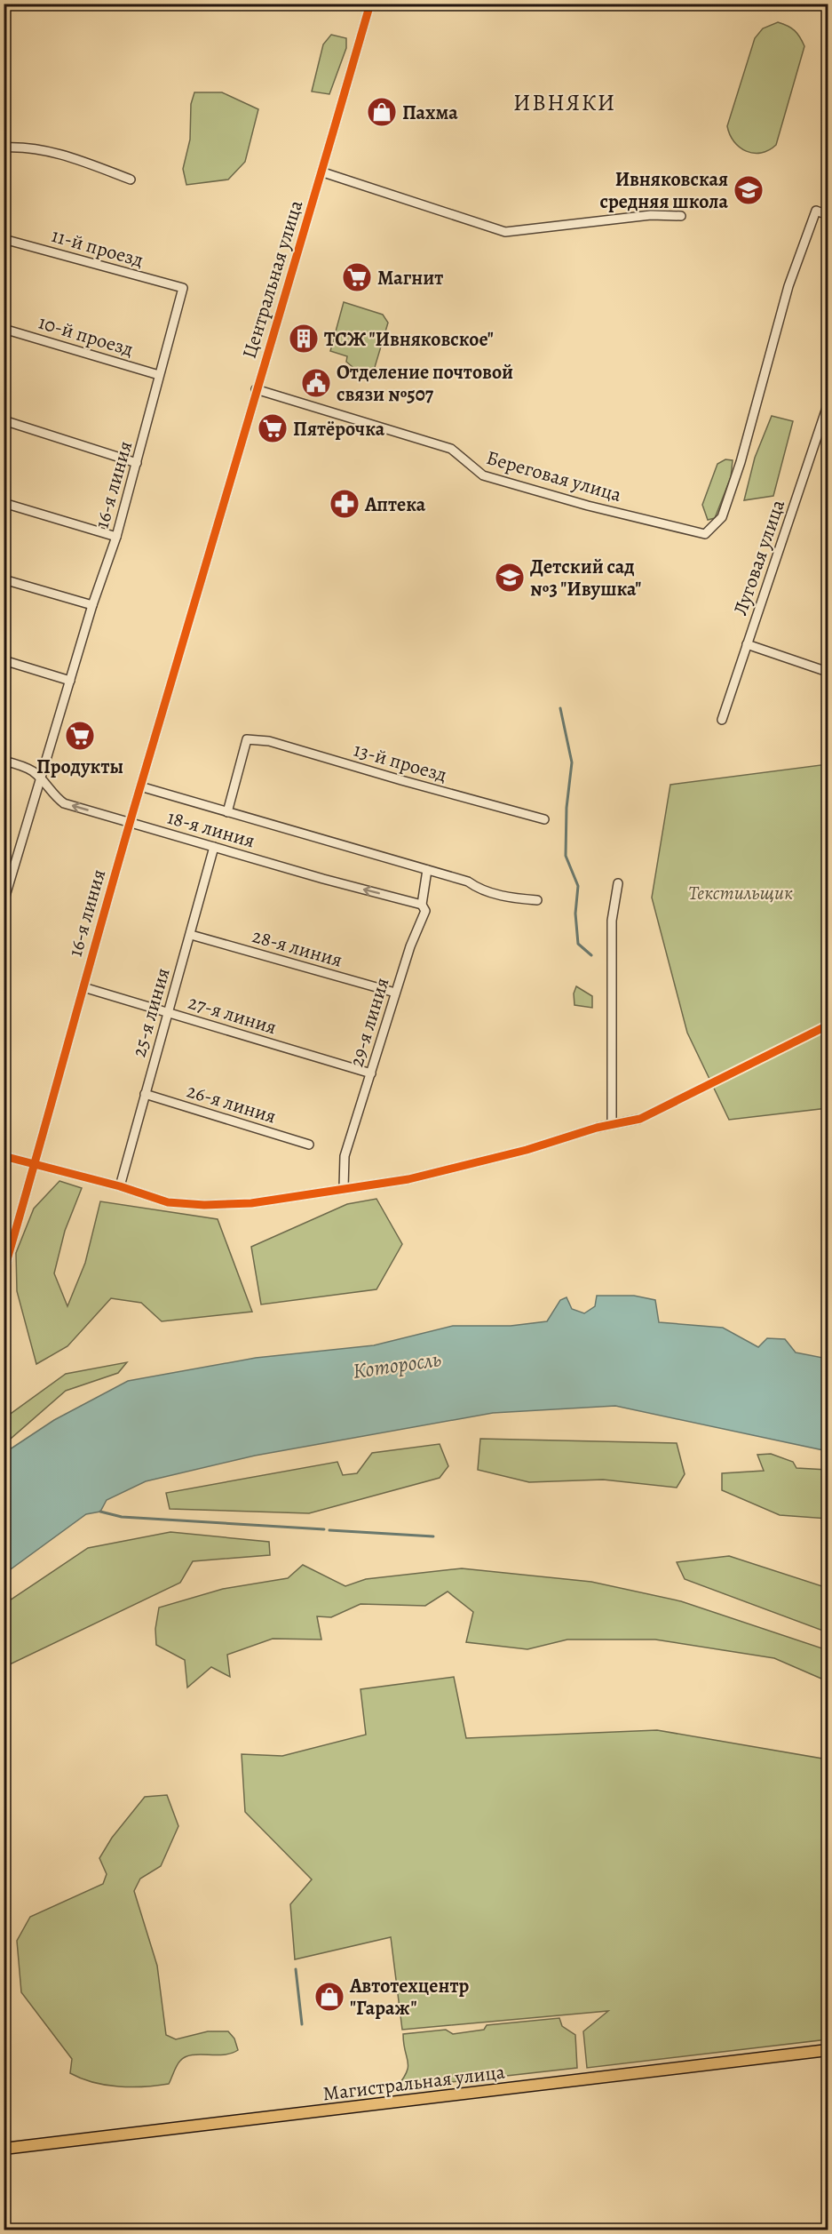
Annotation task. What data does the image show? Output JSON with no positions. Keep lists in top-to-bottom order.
{
  "streets": {
    "main road": ["Магистральная улица"],
    "street": [
      "11-й проезд",
      "Центральная улица",
      "10-й проезд",
      "Береговая улица",
      "16-я линия",
      "Луговая улица",
      "13-й проезд",
      "18-я линия",
      "28-я линия",
      "25-я линия",
      "27-я линия",
      "29-я линия",
      "26-я линия"
    ]
  },
  "crossings": [
    ["11-й проезд", "16-я линия"],
    ["Центральная улица", "Береговая улица"],
    ["Центральная улица", "16-я линия"],
    ["10-й проезд", "16-я линия"],
    ["16-я линия", "18-я линия"],
    ["16-я линия", "27-я линия"],
    ["18-я линия", "25-я линия"],
    ["18-я линия", "29-я линия"],
    ["28-я линия", "25-я линия"],
    ["28-я линия", "29-я линия"],
    ["25-я линия", "27-я линия"],
    ["25-я линия", "26-я линия"],
    ["27-я линия", "29-я линия"]
  ],
  "districts": ["ИВНЯКИ"],
  "water": ["Которосль"],
  "parks": ["Текстильщик"],
  "places": {
    "shop": ["Пахма", "Автотехцентр \"Гараж\""],
    "school or university": ["Ивняковская средняя школа", "Детский сад №3 \"Ивушка\""],
    "supermarket": ["Магнит", "Пятёрочка", "Продукты"],
    "building": ["ТСЖ \"Ивняковское\""],
    "public building": ["Отделение почтовой связи №507"],
    "pharmacy": ["Аптека"]
  }
}
